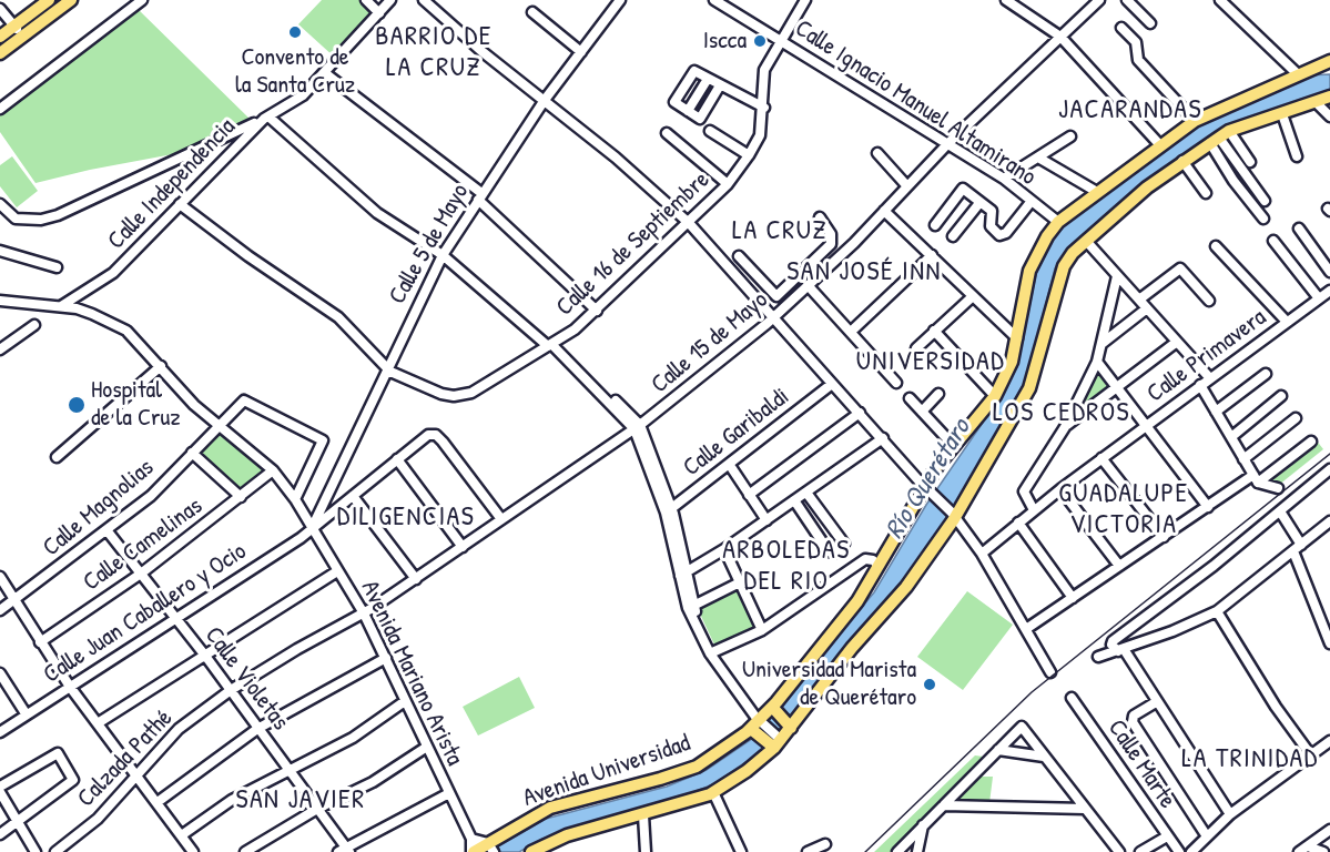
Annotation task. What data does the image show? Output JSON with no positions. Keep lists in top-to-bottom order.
{
  "streets": {
    "main road": ["Avenida Universidad"],
    "street": [
      "Calle Ignacio Manuel Altamirano",
      "Calle Independencia",
      "Calle 5 de Mayo",
      "Calle 16 de Septiembre",
      "Calle 15 de Mayo",
      "Calle Primavera",
      "Calle Garibaldi",
      "Calle Magnolias",
      "Calle Camelinas",
      "Calle Juan Caballero y Ocio",
      "Avenida Mariano Arista",
      "Calle Violetas",
      "Calzada Pathé",
      "Calle Marte"
    ]
  },
  "crossings": [
    ["Calle Ignacio Manuel Altamirano", "Calle 16 de Septiembre"],
    ["Calle Ignacio Manuel Altamirano", "Calle 15 de Mayo"],
    ["Calle Ignacio Manuel Altamirano", "Avenida Universidad"],
    ["Calle Independencia", "Calle 16 de Septiembre"],
    ["Calle 5 de Mayo", "Calle 16 de Septiembre"],
    ["Calle 5 de Mayo", "Calle Juan Caballero y Ocio"],
    ["Calle 5 de Mayo", "Avenida Mariano Arista"],
    ["Calle 15 de Mayo", "Calle Juan Caballero y Ocio"],
    ["Calle 15 de Mayo", "Avenida Mariano Arista"],
    ["Calle 15 de Mayo", "Calzada Pathé"],
    ["Calle Magnolias", "Calle Violetas"],
    ["Calle Camelinas", "Calle Violetas"],
    ["Calle Juan Caballero y Ocio", "Avenida Mariano Arista"],
    ["Calle Juan Caballero y Ocio", "Calle Violetas"],
    ["Avenida Mariano Arista", "Calzada Pathé"],
    ["Avenida Mariano Arista", "Avenida Universidad"],
    ["Calle Violetas", "Calzada Pathé"]
  ],
  "districts": [
    "BARRIO DE LA CRUZ",
    "JACARANDAS",
    "LA CRUZ",
    "SAN JOSÉ INN",
    "UNIVERSIDAD",
    "LOS CEDROS",
    "GUADALUPE VICTORIA",
    "DILIGENCIAS",
    "ARBOLEDAS DEL RIO",
    "LA TRINIDAD",
    "SAN JAVIER"
  ],
  "water": ["Río Querétaro"],
  "places": [
    "Convento de la Santa Cruz",
    "Iscca",
    "Hospital de la Cruz",
    "Universidad Marista de Querétaro"
  ]
}
